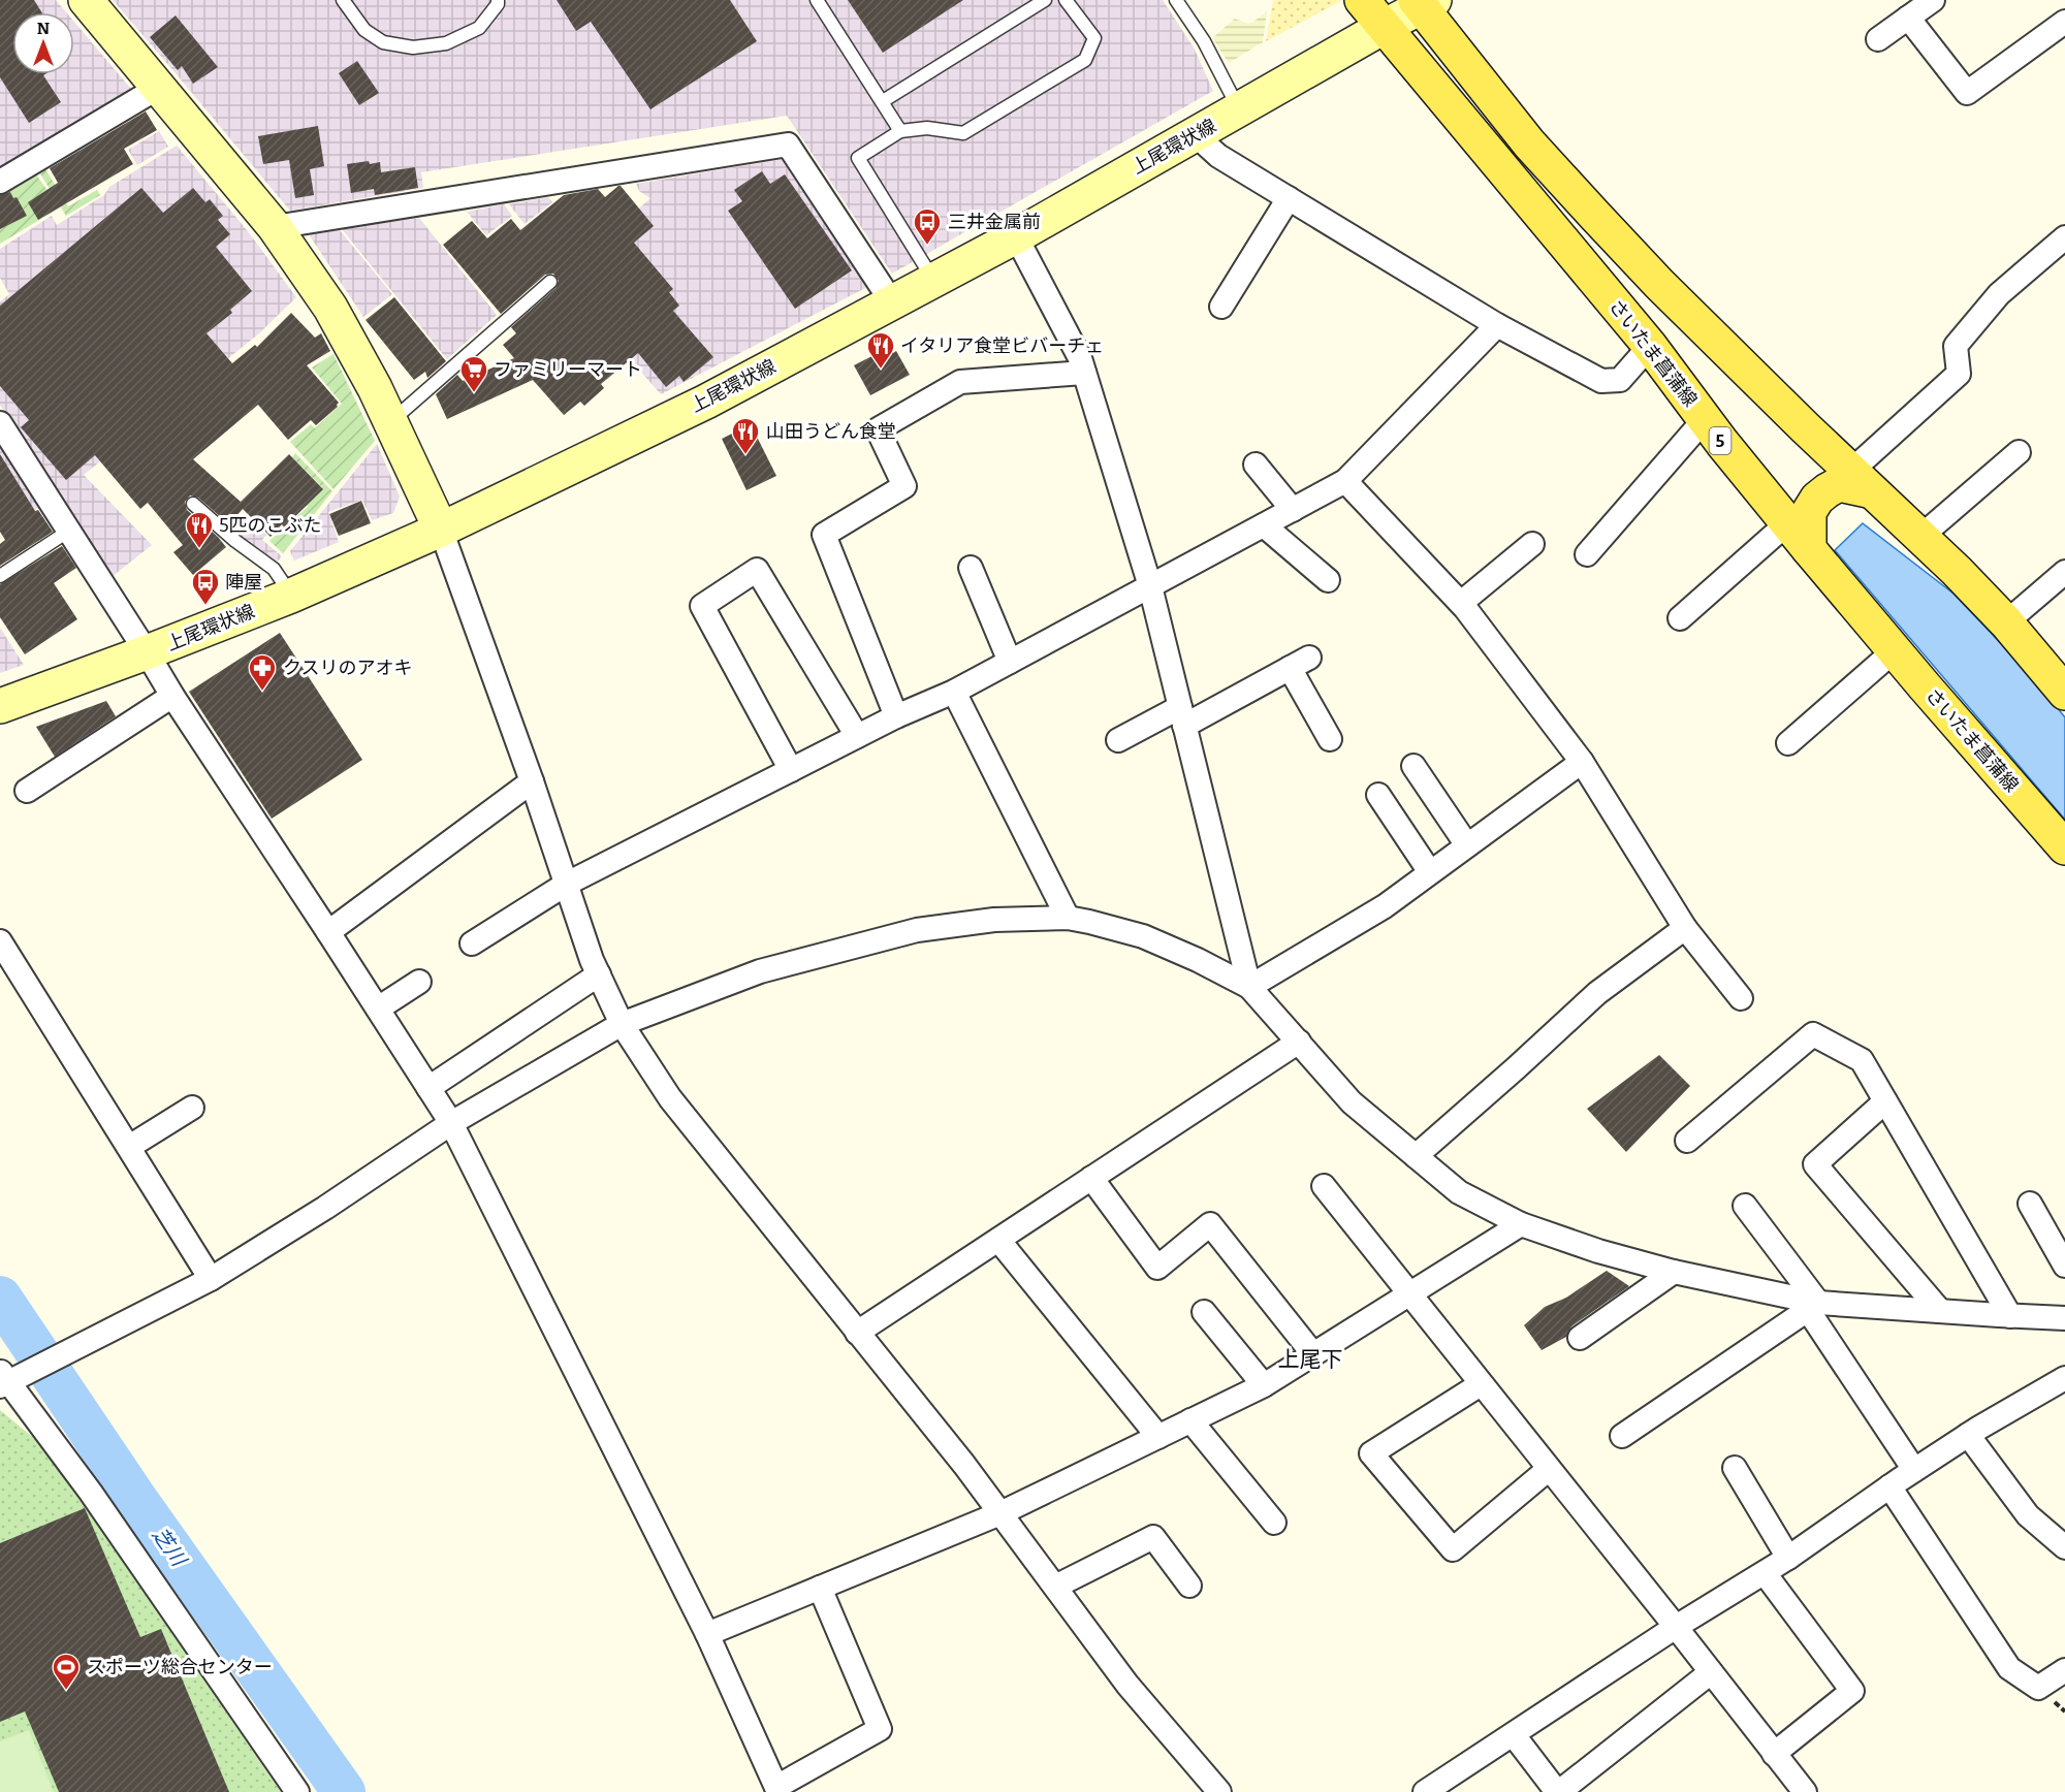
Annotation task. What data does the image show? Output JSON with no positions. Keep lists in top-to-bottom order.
{
  "streets": {
    "main road": ["上尾環状線", "さいたま菖蒲線", "5"]
  },
  "crossings": [
    ["上尾環状線", "さいたま菖蒲線"]
  ],
  "districts": ["上尾下"],
  "water": ["芝川"],
  "places": {
    "bus stop": ["三井金属前", "陣屋"],
    "restaurant": ["イタリア食堂ビバーチェ", "山田うどん食堂", "5匹のこぶた"],
    "supermarket": ["ファミリーマート"],
    "pharmacy": ["クスリのアオキ"],
    "sports": ["スポーツ総合センター"]
  },
  "north": "top"
}
